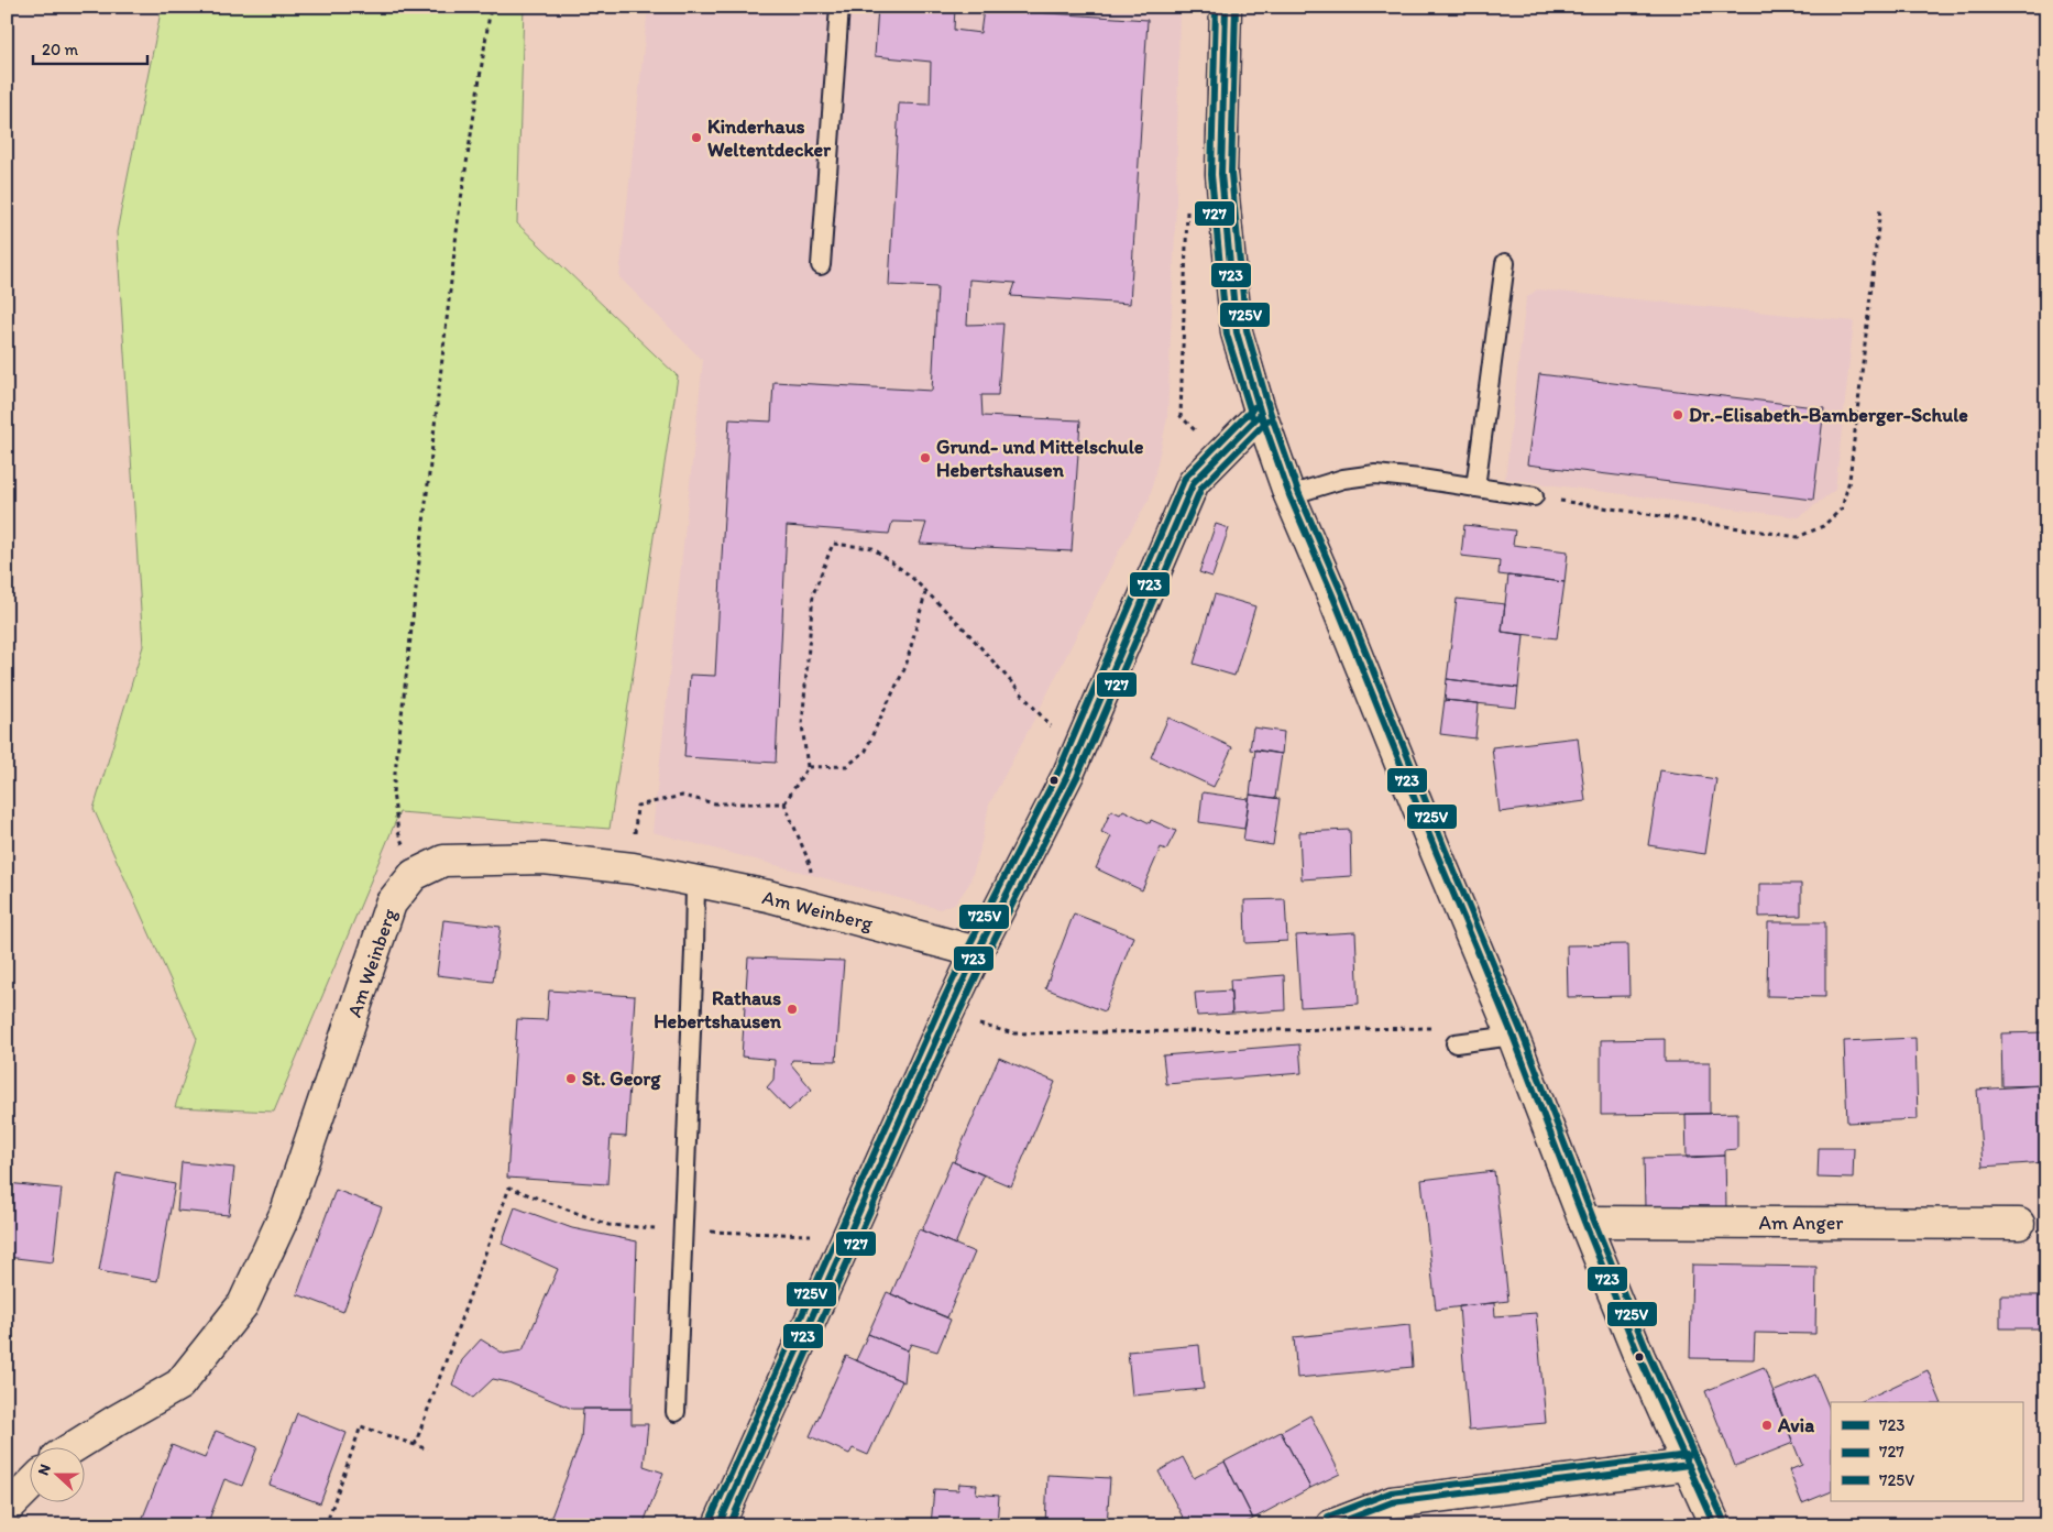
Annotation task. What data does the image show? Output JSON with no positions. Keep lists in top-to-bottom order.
{
  "streets": {
    "street": ["Am Weinberg", "Am Anger"]
  },
  "places": [
    "Kinderhaus Weltentdecker",
    "Dr.-Elisabeth-Bamberger-Schule",
    "Grund- und Mittelschule Hebertshausen",
    "Rathaus Hebertshausen",
    "St. Georg",
    "Avia"
  ],
  "lines": ["transit line 723", "transit line 727", "transit line 725V"],
  "legend": ["723", "727", "725V"],
  "scale_bar": "20 m",
  "north": "left"
}
